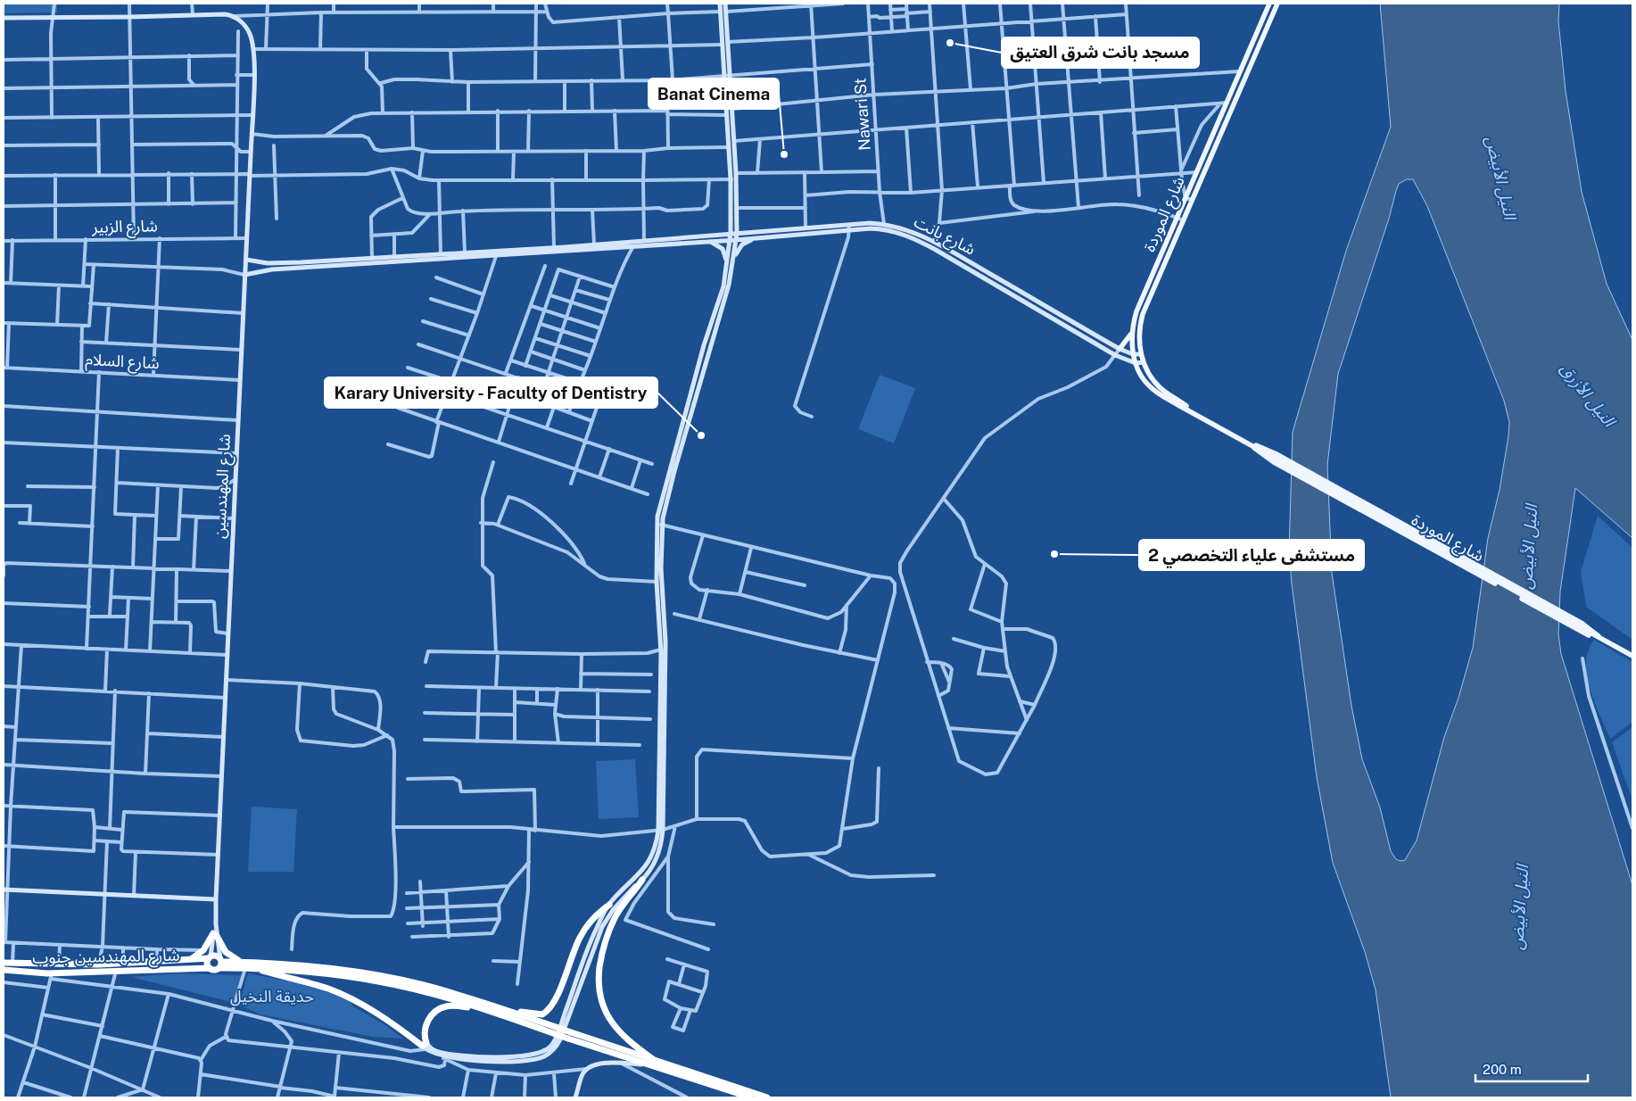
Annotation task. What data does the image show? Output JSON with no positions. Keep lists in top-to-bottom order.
{
  "streets": {
    "highway": ["شارع المهندسين جنوب"],
    "main road": ["شارع الموردة", "شارع بانت", "شارع المهندسين"],
    "street": ["Nawari St", "شارع الزبير", "شارع السلام"]
  },
  "crossings": [
    ["Nawari St", "شارع بانت"],
    ["شارع الموردة", "شارع بانت"],
    ["شارع الزبير", "شارع المهندسين"],
    ["شارع السلام", "شارع المهندسين"]
  ],
  "water": ["النيل الأبيض", "النيل الأزرق"],
  "parks": ["حديقة النخيل"],
  "places": [
    "مسجد بانت شرق العتيق",
    "Banat Cinema",
    "Karary University - Faculty of Dentistry",
    "مستشفى علياء التخصصي 2"
  ],
  "scale_bar": "200 m"
}
